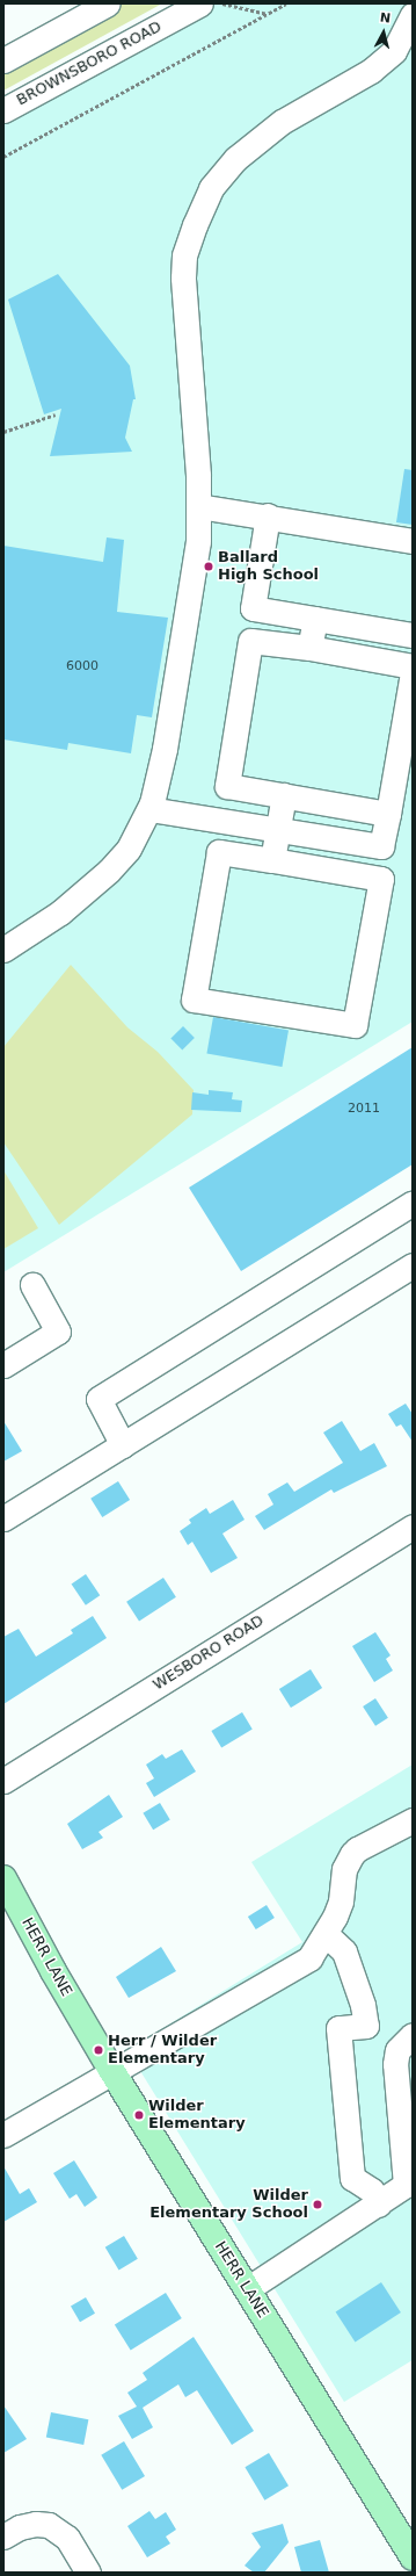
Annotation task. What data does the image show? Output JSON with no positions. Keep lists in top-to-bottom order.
{
  "streets": {
    "main road": ["HERR LANE"],
    "street": ["BROWNSBORO ROAD", "WESBORO ROAD"]
  },
  "places": [
    "Ballard High School",
    "Herr / Wilder Elementary",
    "Wilder Elementary",
    "Wilder Elementary School"
  ],
  "house_numbers": ["6000", "2011"],
  "north": "top"
}
